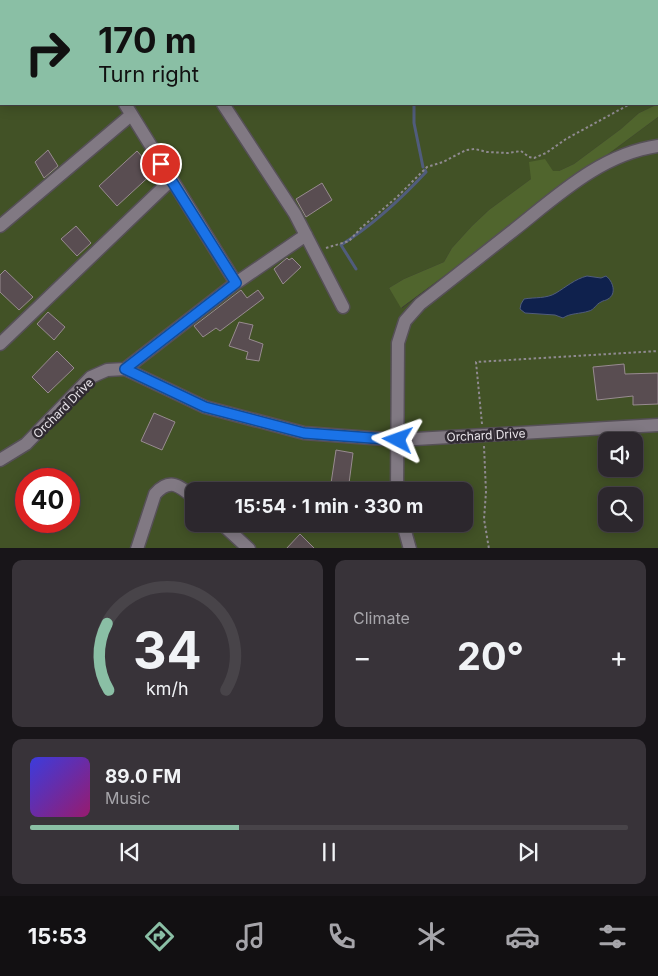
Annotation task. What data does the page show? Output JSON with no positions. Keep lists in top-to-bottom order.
{
  "streets": {
    "street": ["Orchard Drive"]
  },
  "page": {
    "turn": ["170 m", "Turn right"],
    "limit": "40",
    "trip": "15:54 · 1 min · 330 m",
    "tile": "Climate",
    "heat": ["−", "20°", "+"],
    "song": ["89.0 FM", "Music"],
    "tabs": "15:53",
    "gauge": ["34", "km/h"]
  }
}
